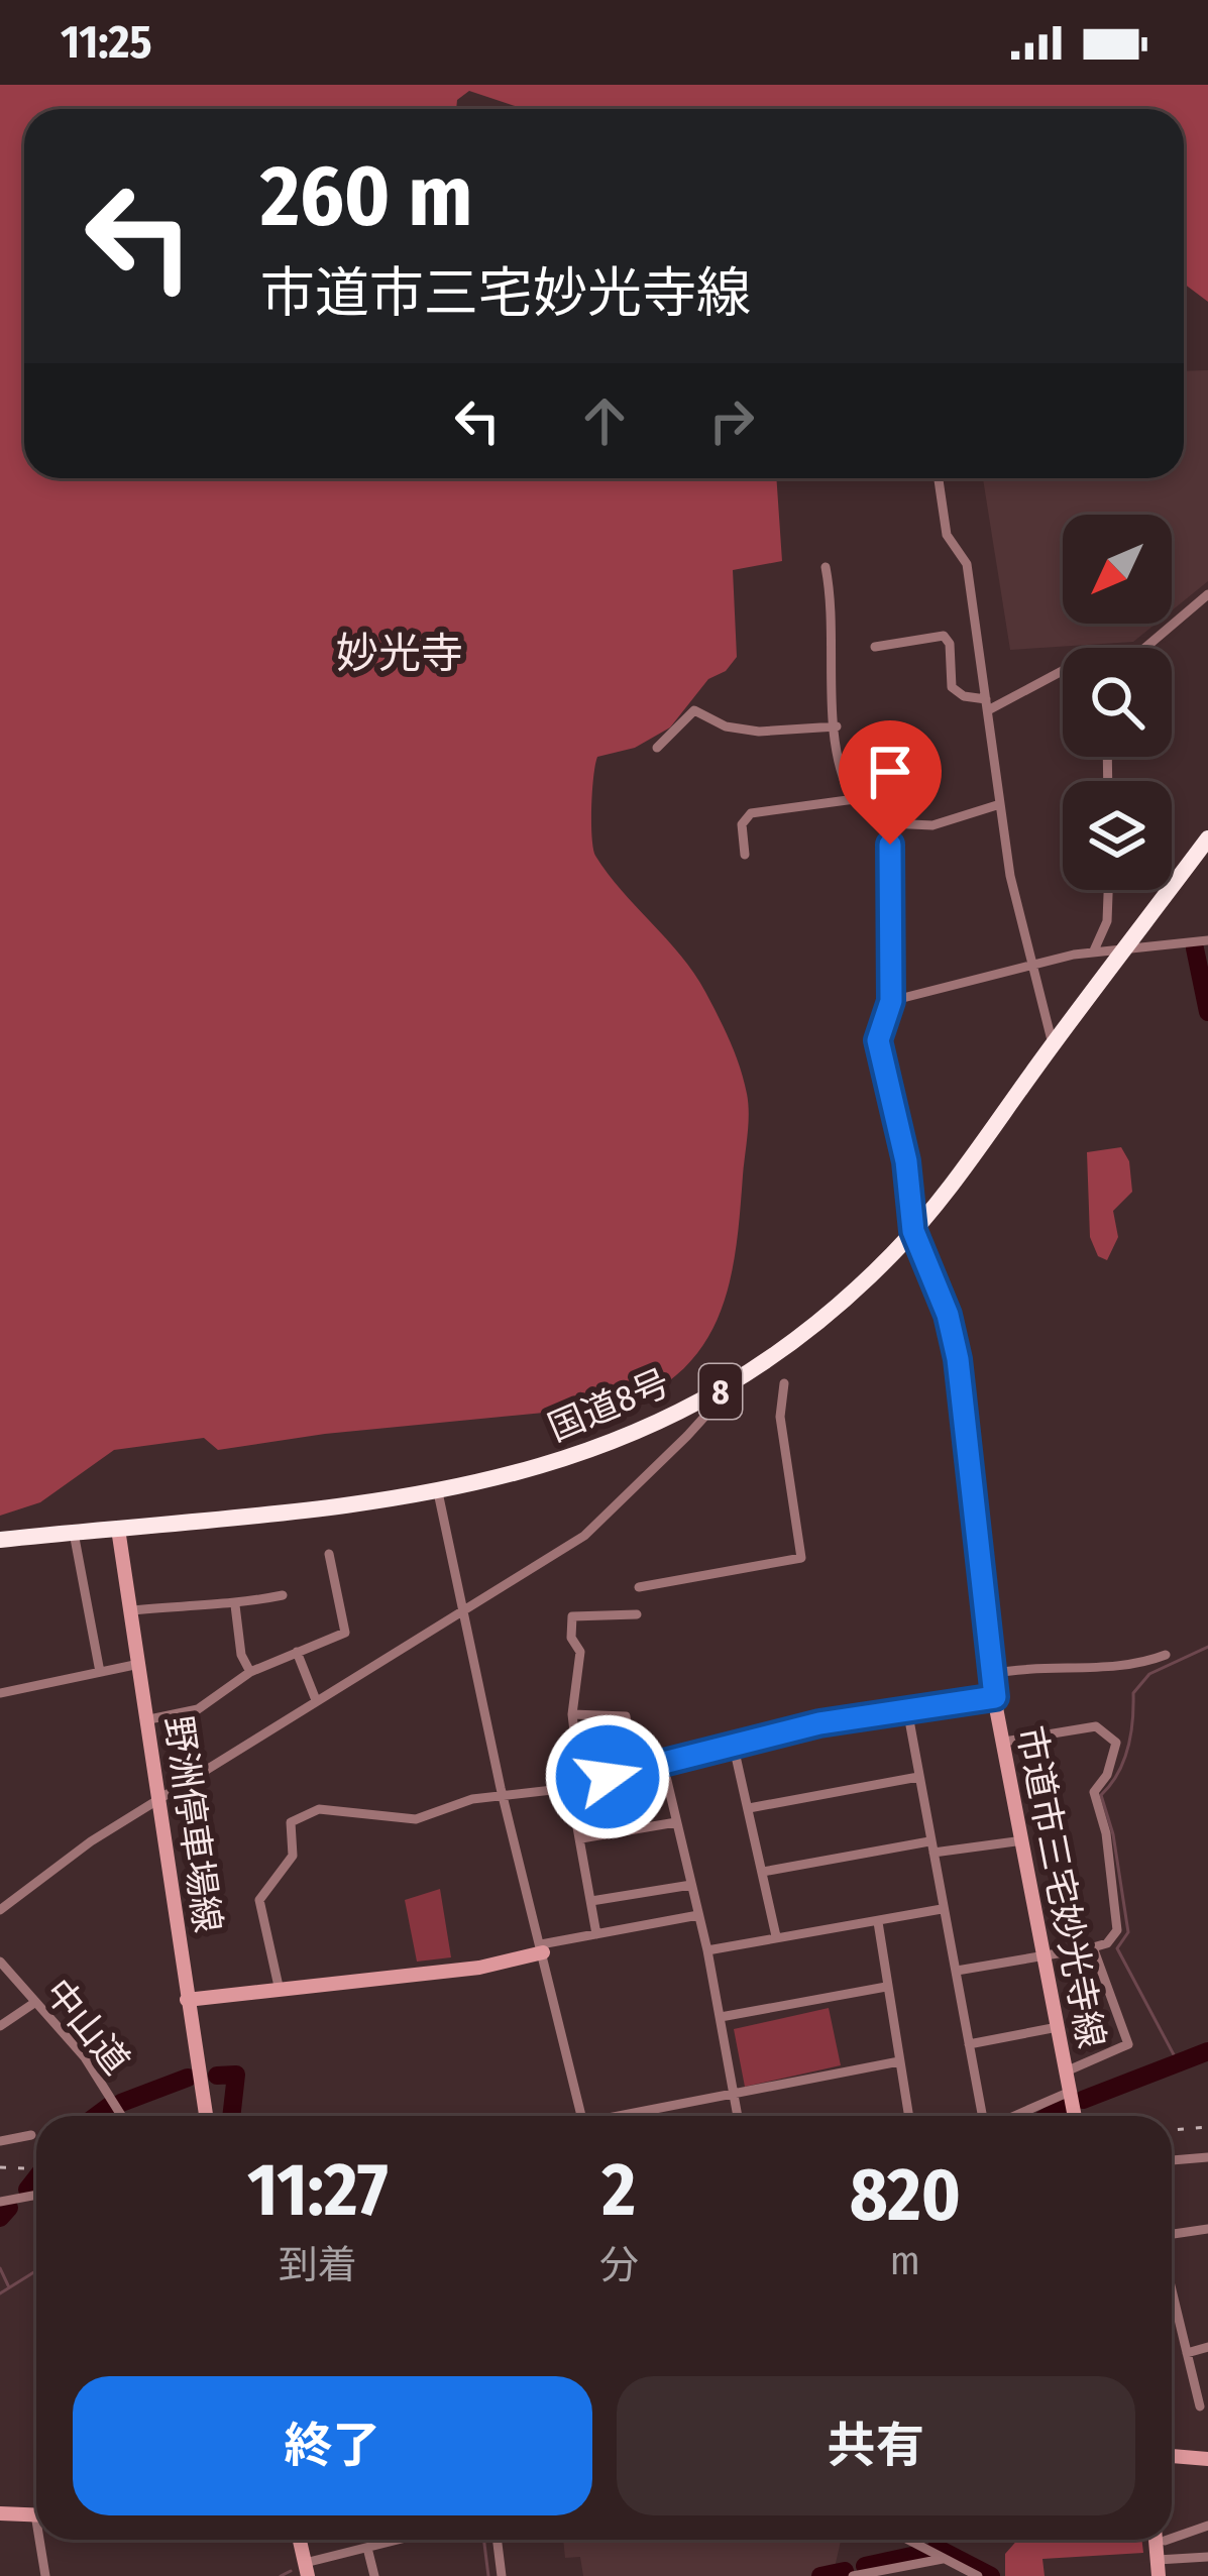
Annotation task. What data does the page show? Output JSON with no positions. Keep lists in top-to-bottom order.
{
  "streets": {
    "highway": ["8", "国道8号"],
    "street": ["野洲停車場線", "市道市三宅妙光寺線", "中山道"]
  },
  "crossings": [
    ["国道8号", "野洲停車場線"],
    ["国道8号", "市道市三宅妙光寺線"]
  ],
  "districts": ["妙光寺"],
  "north": "bottom left",
  "page": {
    "status": "11:25",
    "turn": ["260 m", "市道市三宅妙光寺線"],
    "eta": [
      "11:27",
      "到着",
      "2",
      "分",
      "820",
      "m"
    ],
    "buttons": ["終了", "共有"]
  }
}
